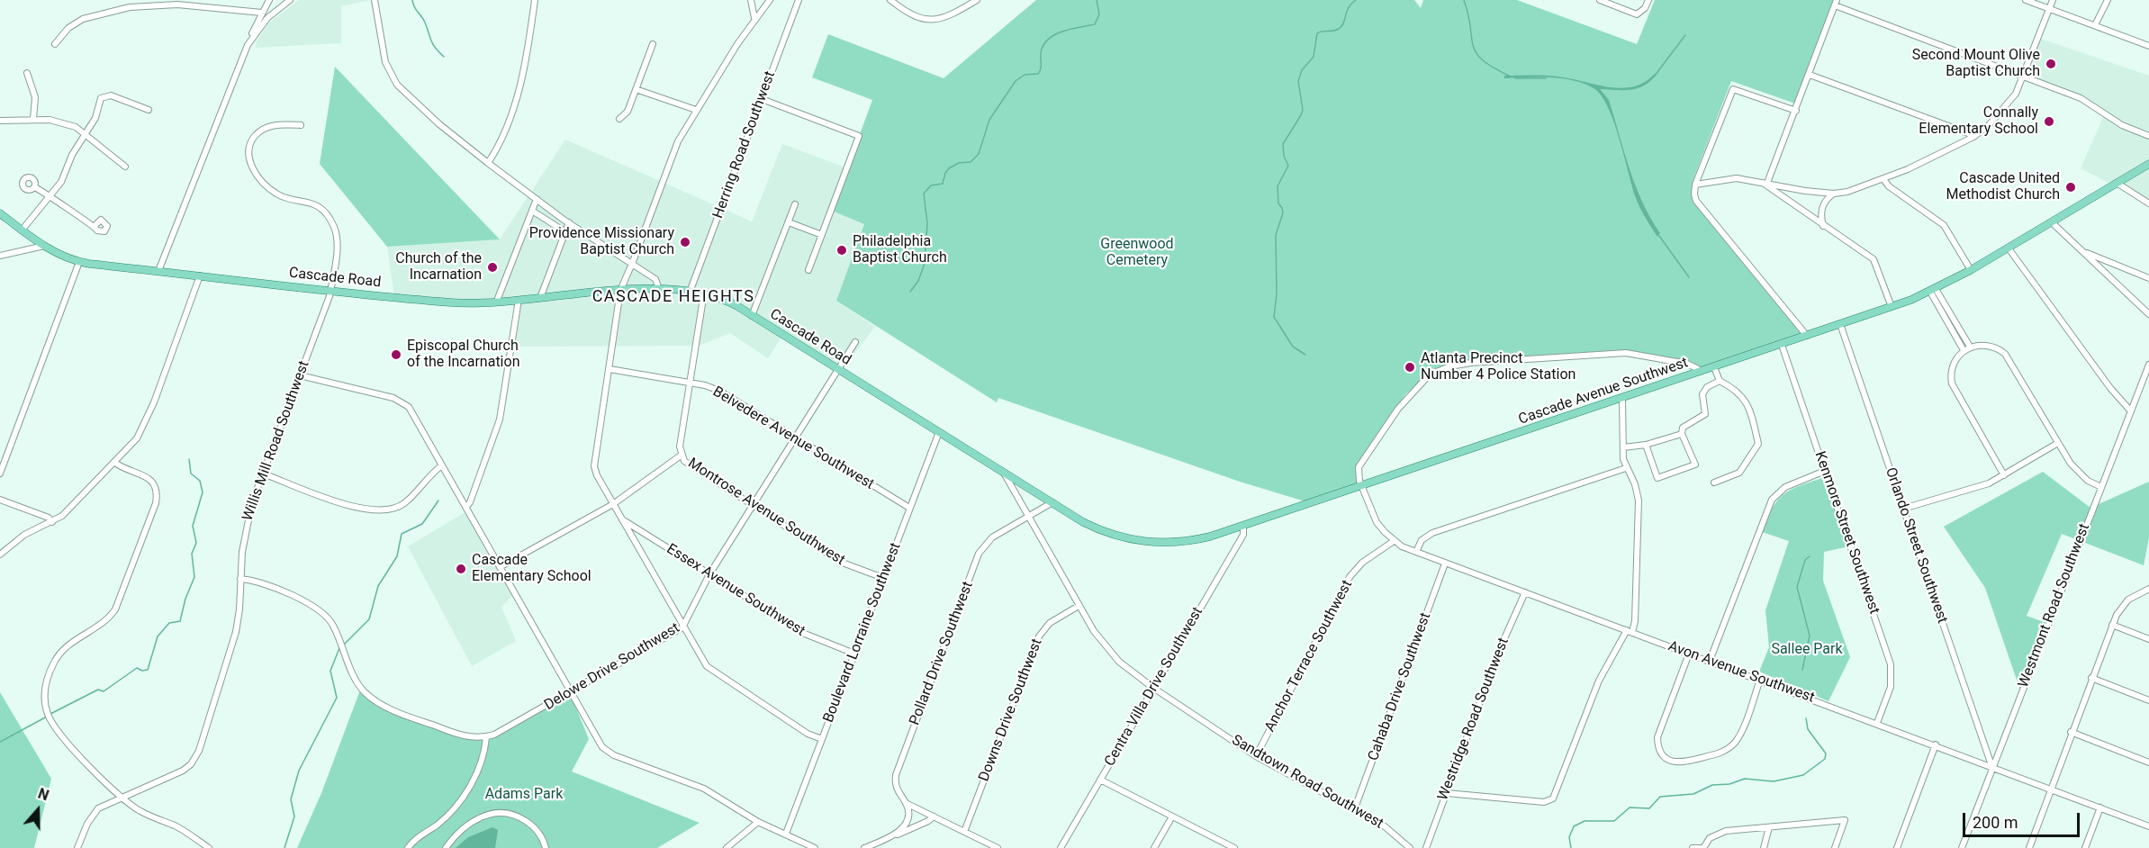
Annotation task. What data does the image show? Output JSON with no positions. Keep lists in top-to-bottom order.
{
  "streets": {
    "main road": ["Cascade Road", "Cascade Avenue Southwest"],
    "street": [
      "Herring Road Southwest",
      "Belvedere Avenue Southwest",
      "Willis Mill Road Southwest",
      "Montrose Avenue Southwest",
      "Kenmore Street Southwest",
      "Orlando Street Southwest",
      "Essex Avenue Southwest",
      "Westmont Road Southwest",
      "Boulevard Lorraine Southwest",
      "Pollard Drive Southwest",
      "Anchor Terrace Southwest",
      "Delowe Drive Southwest",
      "Avon Avenue Southwest",
      "Centra Villa Drive Southwest",
      "Cahaba Drive Southwest",
      "Downs Drive Southwest",
      "Westridge Road Southwest",
      "Sandtown Road Southwest"
    ]
  },
  "crossings": [
    ["Herring Road Southwest", "Cascade Road"],
    ["Cascade Road", "Cascade Avenue Southwest"],
    ["Cascade Road", "Willis Mill Road Southwest"],
    ["Cascade Road", "Boulevard Lorraine Southwest"],
    ["Cascade Road", "Pollard Drive Southwest"],
    ["Cascade Road", "Delowe Drive Southwest"],
    ["Cascade Road", "Sandtown Road Southwest"],
    ["Cascade Avenue Southwest", "Kenmore Street Southwest"],
    ["Cascade Avenue Southwest", "Orlando Street Southwest"],
    ["Cascade Avenue Southwest", "Pollard Drive Southwest"],
    ["Cascade Avenue Southwest", "Avon Avenue Southwest"],
    ["Cascade Avenue Southwest", "Centra Villa Drive Southwest"],
    ["Belvedere Avenue Southwest", "Boulevard Lorraine Southwest"],
    ["Belvedere Avenue Southwest", "Delowe Drive Southwest"],
    ["Montrose Avenue Southwest", "Boulevard Lorraine Southwest"],
    ["Montrose Avenue Southwest", "Delowe Drive Southwest"],
    ["Kenmore Street Southwest", "Avon Avenue Southwest"],
    ["Orlando Street Southwest", "Westmont Road Southwest"],
    ["Orlando Street Southwest", "Avon Avenue Southwest"],
    ["Essex Avenue Southwest", "Boulevard Lorraine Southwest"],
    ["Essex Avenue Southwest", "Delowe Drive Southwest"],
    ["Westmont Road Southwest", "Avon Avenue Southwest"],
    ["Pollard Drive Southwest", "Sandtown Road Southwest"],
    ["Anchor Terrace Southwest", "Avon Avenue Southwest"],
    ["Anchor Terrace Southwest", "Sandtown Road Southwest"],
    ["Avon Avenue Southwest", "Cahaba Drive Southwest"],
    ["Avon Avenue Southwest", "Westridge Road Southwest"],
    ["Centra Villa Drive Southwest", "Sandtown Road Southwest"],
    ["Cahaba Drive Southwest", "Sandtown Road Southwest"],
    ["Downs Drive Southwest", "Sandtown Road Southwest"]
  ],
  "districts": ["CASCADE HEIGHTS"],
  "parks": ["Greenwood Cemetery", "Sallee Park", "Adams Park"],
  "places": [
    "Second Mount Olive Baptist Church",
    "Connally Elementary School",
    "Cascade United Methodist Church",
    "Providence Missionary Baptist Church",
    "Philadelphia Baptist Church",
    "Church of the Incarnation",
    "Episcopal Church of the Incarnation",
    "Atlanta Precinct Number 4 Police Station",
    "Cascade Elementary School"
  ],
  "scale_bar": "200 m",
  "north": "top"
}
